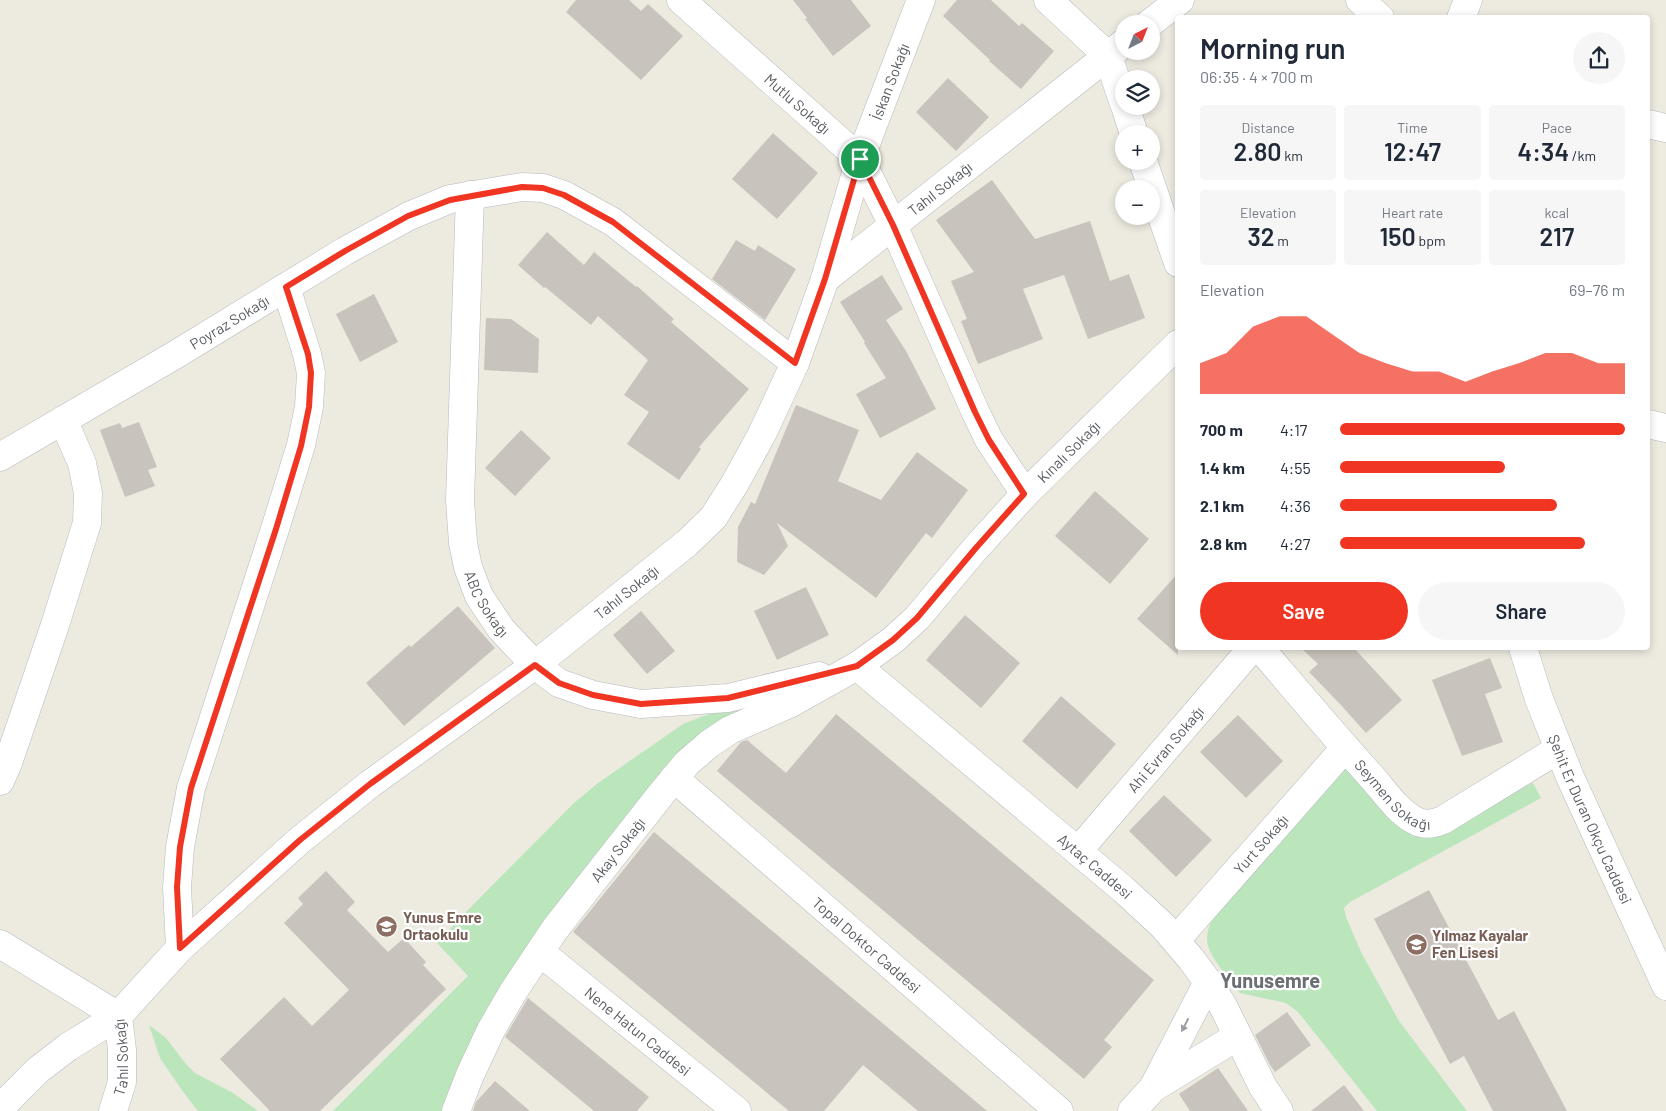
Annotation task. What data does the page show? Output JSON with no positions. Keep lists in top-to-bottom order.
{
  "streets": {
    "street": [
      "İskan Sokağı",
      "Mutlu Sokağı",
      "Tahıl Sokağı",
      "Poyraz Sokağı",
      "Kınalı Sokağı",
      "ABC Sokağı",
      "Ahi Evran Sokağı",
      "Seymen Sokağı",
      "Şehit Er Duran Okçu Caddesi",
      "Yurt Sokağı",
      "Akay Sokağı",
      "Aytaç Caddesi",
      "Topal Doktor Caddesi",
      "Nene Hatun Caddesi"
    ]
  },
  "crossings": [
    ["İskan Sokağı", "Mutlu Sokağı"],
    ["İskan Sokağı", "Tahıl Sokağı"],
    ["Mutlu Sokağı", "Tahıl Sokağı"],
    ["Mutlu Sokağı", "Kınalı Sokağı"],
    ["Tahıl Sokağı", "Poyraz Sokağı"],
    ["Tahıl Sokağı", "ABC Sokağı"],
    ["Poyraz Sokağı", "ABC Sokağı"],
    ["Kınalı Sokağı", "ABC Sokağı"],
    ["Kınalı Sokağı", "Akay Sokağı"],
    ["Kınalı Sokağı", "Aytaç Caddesi"],
    ["ABC Sokağı", "Akay Sokağı"],
    ["ABC Sokağı", "Aytaç Caddesi"],
    ["Ahi Evran Sokağı", "Aytaç Caddesi"],
    ["Seymen Sokağı", "Şehit Er Duran Okçu Caddesi"],
    ["Seymen Sokağı", "Yurt Sokağı"],
    ["Yurt Sokağı", "Aytaç Caddesi"],
    ["Akay Sokağı", "Aytaç Caddesi"],
    ["Akay Sokağı", "Topal Doktor Caddesi"],
    ["Akay Sokağı", "Nene Hatun Caddesi"]
  ],
  "districts": ["Yunusemre"],
  "places": {
    "school or university": ["Yunus Emre Ortaokulu", "Yılmaz Kayalar Fen Lisesi"]
  },
  "north": "top right",
  "page": {
    "map_buttons": ["+", "−"],
    "heading": ["Morning run", "06:35 · 4 × 700 m"],
    "stats": [
      ["Distance", "2.80 km"],
      ["Time", "12:47"],
      ["Pace", "4:34 /km"],
      ["Elevation", "32 m"],
      ["Heart rate", "150 bpm"],
      ["kcal", "217"]
    ],
    "chart": ["Elevation", "69–76 m"],
    "list": [
      {
        "name": "700 m",
        "note": "4:17"
      },
      {
        "name": "1.4 km",
        "note": "4:55"
      },
      {
        "name": "2.1 km",
        "note": "4:36"
      },
      {
        "name": "2.8 km",
        "note": "4:27"
      }
    ],
    "buttons": ["Save", "Share"]
  }
}
